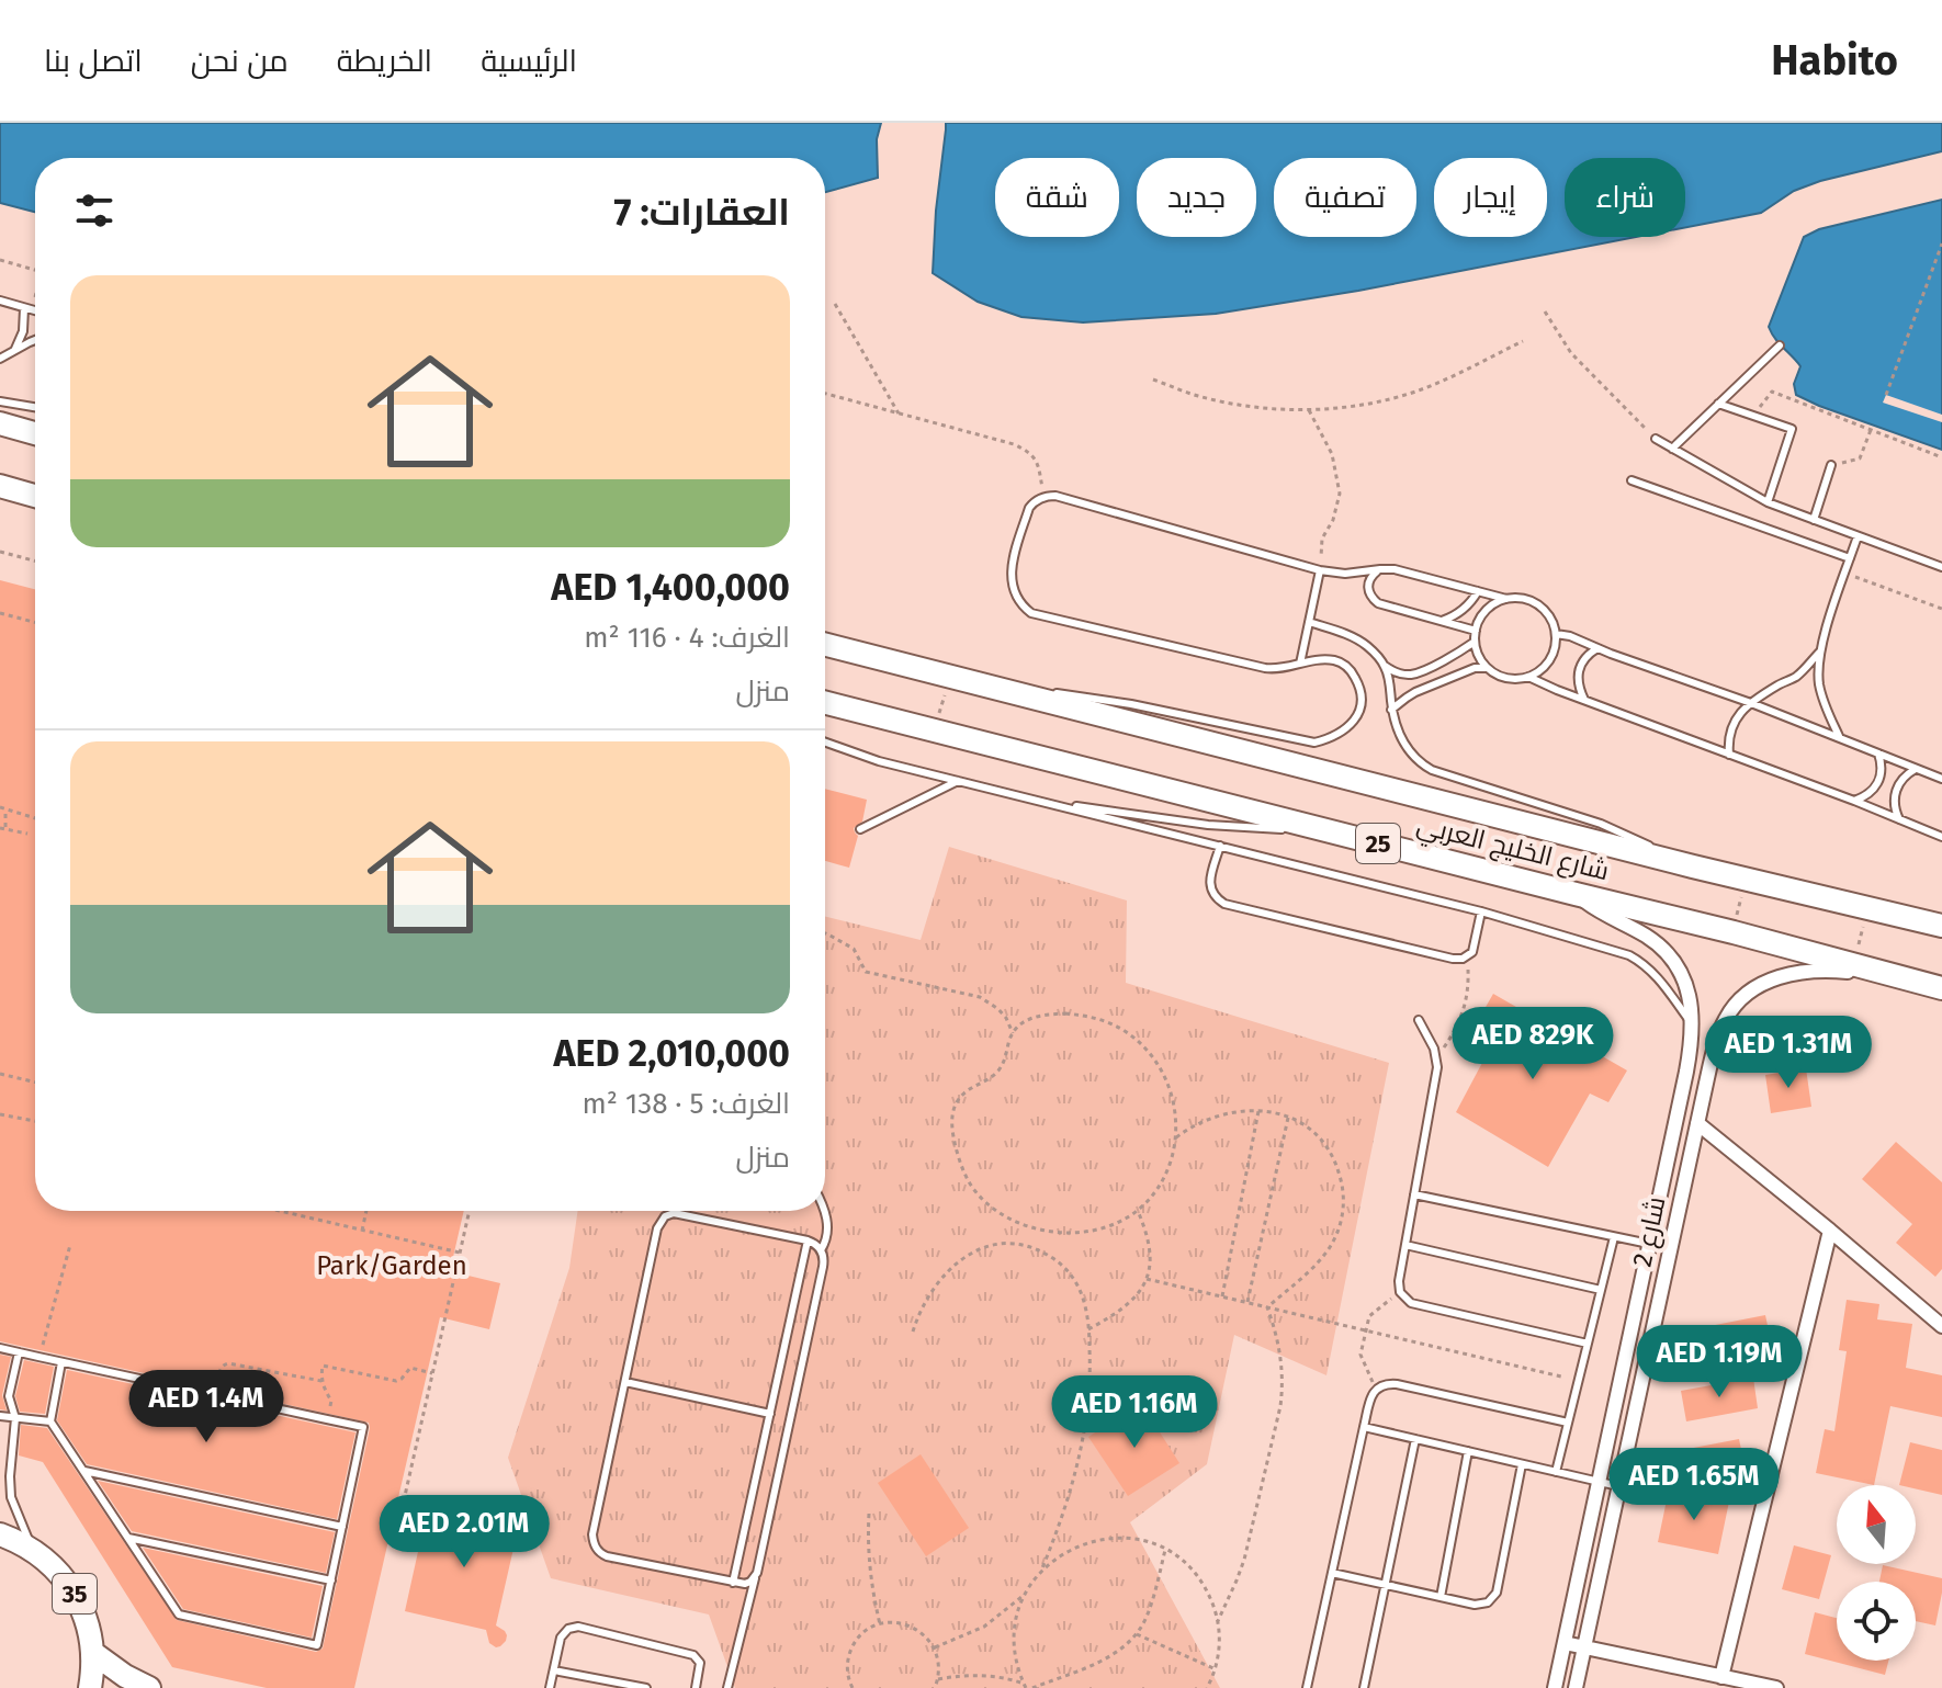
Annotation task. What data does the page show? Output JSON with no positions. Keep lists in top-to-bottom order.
{
  "streets": {
    "main road": ["25", "شارع الخليج العربي", "35"],
    "street": ["شارع 2"]
  },
  "crossings": [
    ["شارع الخليج العربي", "شارع 2"]
  ],
  "parks": ["Park/Garden"],
  "north": "top",
  "page": {
    "header": "Habito",
    "nav": [
      "الرئيسية",
      "الخريطة",
      "من نحن",
      "اتصل بنا"
    ],
    "chip": [
      "شراء",
      "إيجار",
      "تصفية",
      "جديد",
      "شقة"
    ],
    "heading": "العقارات: 7",
    "list": [
      {
        "name": "AED 1,400,000",
        "note": "الغرف: 4 · 116 m² · منزل"
      },
      {
        "name": "AED 2,010,000",
        "note": "الغرف: 5 · 138 m² · منزل"
      }
    ],
    "price": [
      "AED 829K",
      "AED 1.31M",
      "AED 1.19M",
      "AED 1.4M",
      "AED 1.16M",
      "AED 1.65M",
      "AED 2.01M"
    ]
  }
}
